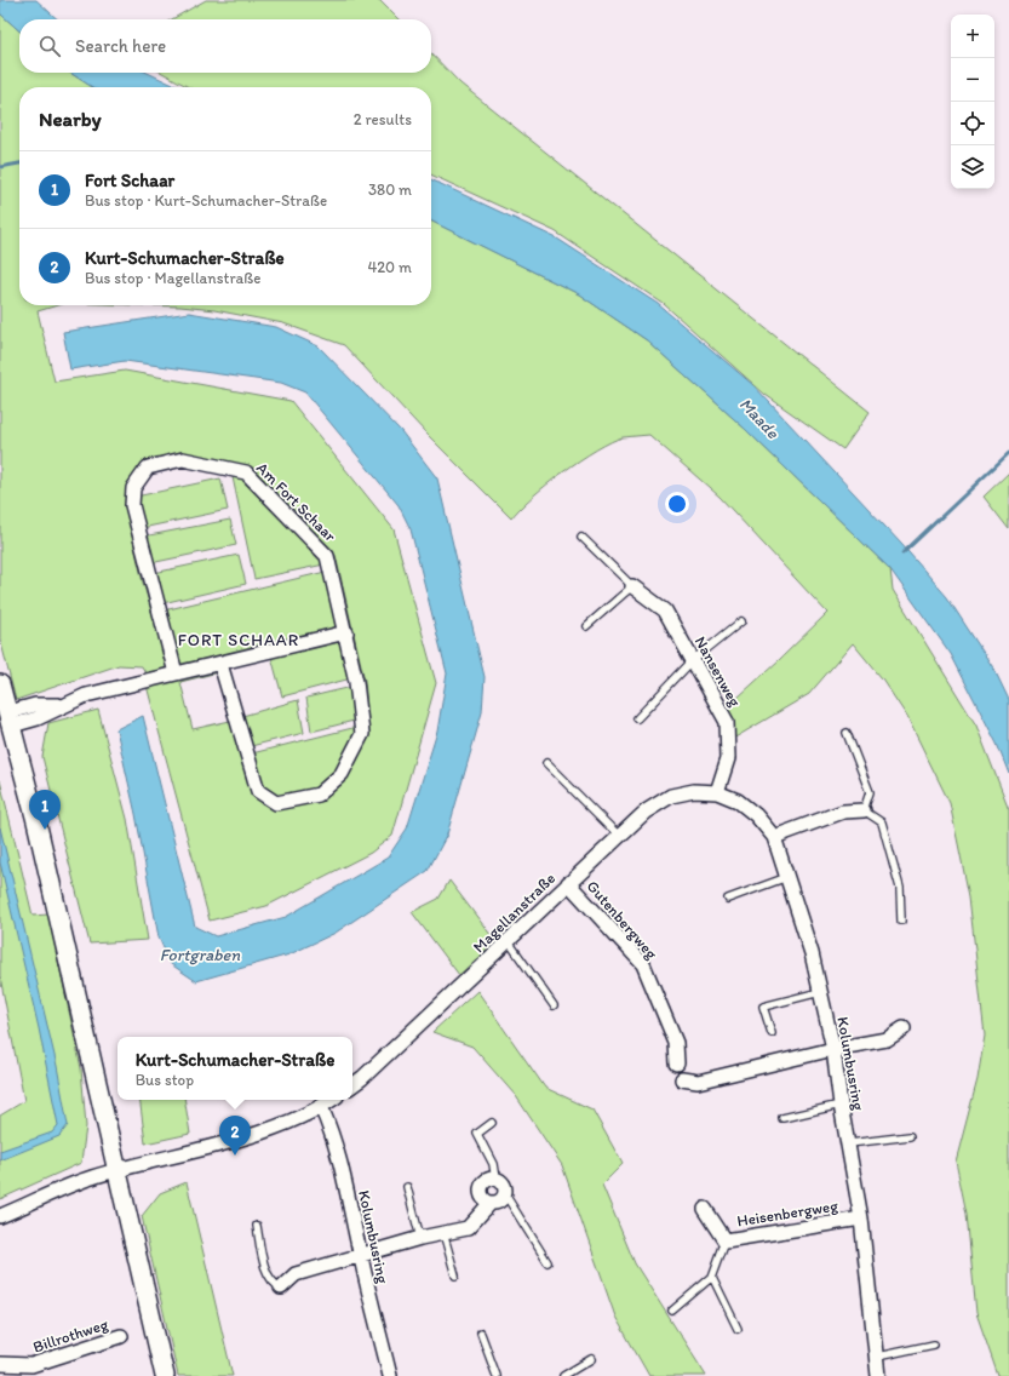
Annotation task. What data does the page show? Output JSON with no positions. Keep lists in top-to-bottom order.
{
  "streets": {
    "street": [
      "Am Fort Schaar",
      "Nansenweg",
      "Magellanstraße",
      "Gutenbergweg",
      "Kolumbusring",
      "Heisenbergweg",
      "Billrothweg"
    ]
  },
  "crossings": [
    ["Nansenweg", "Magellanstraße"],
    ["Nansenweg", "Kolumbusring"],
    ["Magellanstraße", "Gutenbergweg"],
    ["Magellanstraße", "Kolumbusring"],
    ["Kolumbusring", "Heisenbergweg"]
  ],
  "districts": ["FORT SCHAAR"],
  "water": ["Maade", "Fortgraben"],
  "page": {
    "map_buttons": ["+", "−"],
    "search": "Search here",
    "heading": ["Nearby", "2 results"],
    "list": [
      {
        "mark": "1",
        "name": "Fort Schaar",
        "note": "Bus stop · Kurt-Schumacher-Straße",
        "value": "380 m"
      },
      {
        "mark": "2",
        "name": "Kurt-Schumacher-Straße",
        "note": "Bus stop · Magellanstraße",
        "value": "420 m"
      }
    ],
    "pins": ["1", "2"],
    "popup": ["Kurt-Schumacher-Straße", "Bus stop"]
  }
}
